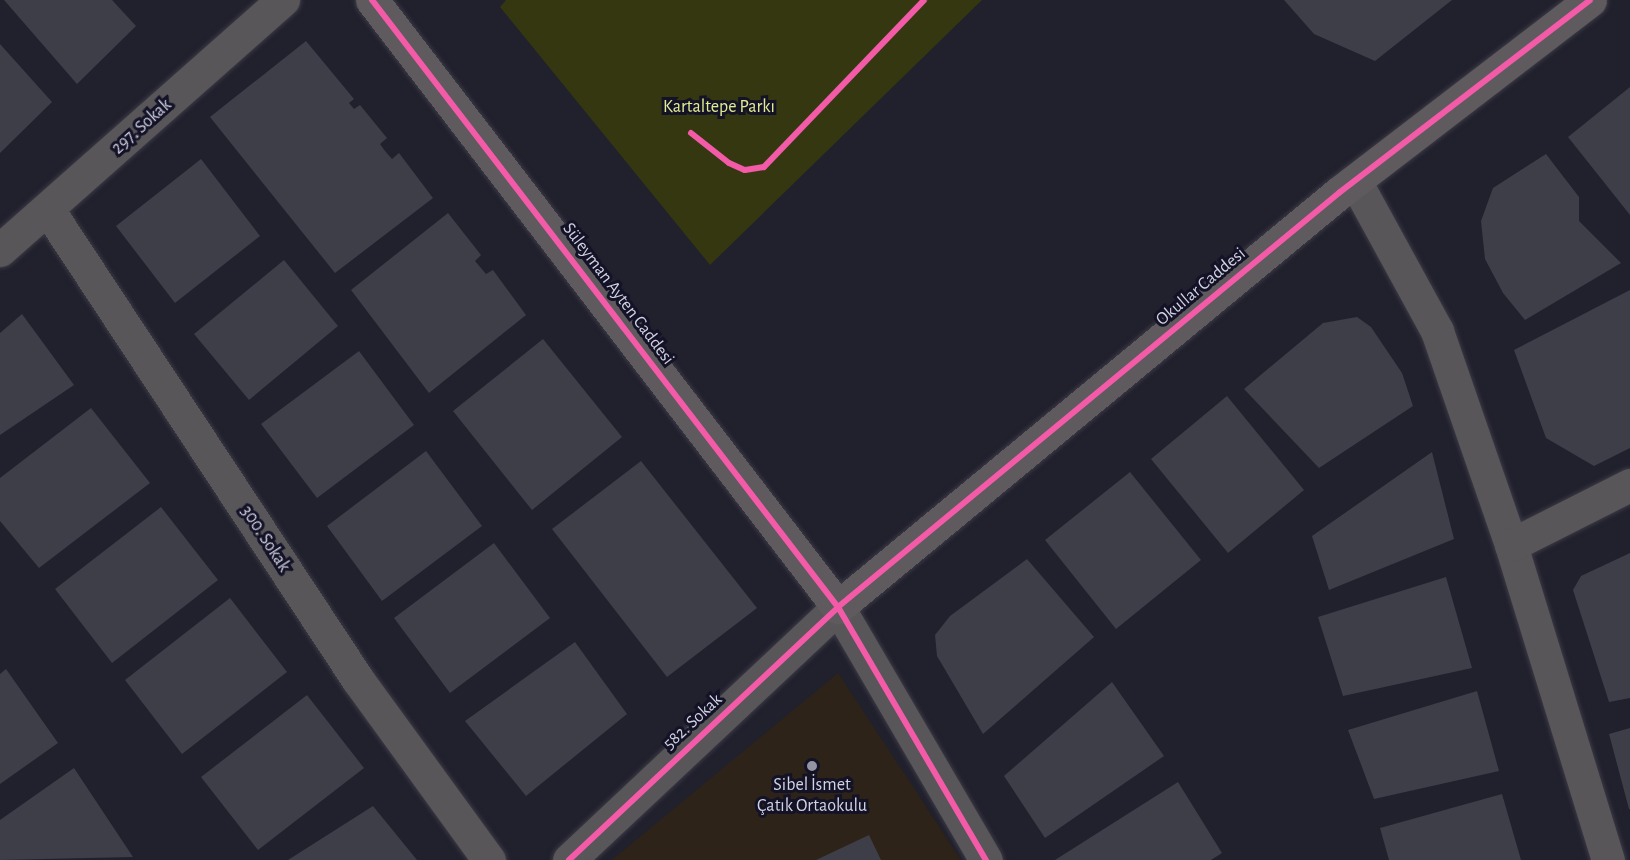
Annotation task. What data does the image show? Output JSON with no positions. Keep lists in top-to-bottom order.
{
  "streets": {
    "street": [
      "297. Sokak",
      "Okullar Caddesi",
      "Süleyman Ayten Caddesi",
      "300. Sokak",
      "582. Sokak"
    ]
  },
  "crossings": [
    ["297. Sokak", "300. Sokak"],
    ["Okullar Caddesi", "Süleyman Ayten Caddesi"],
    ["Okullar Caddesi", "582. Sokak"],
    ["Süleyman Ayten Caddesi", "582. Sokak"]
  ],
  "parks": ["Kartaltepe Parkı"],
  "places": ["Sibel İsmet Çatık Ortaokulu"]
}
